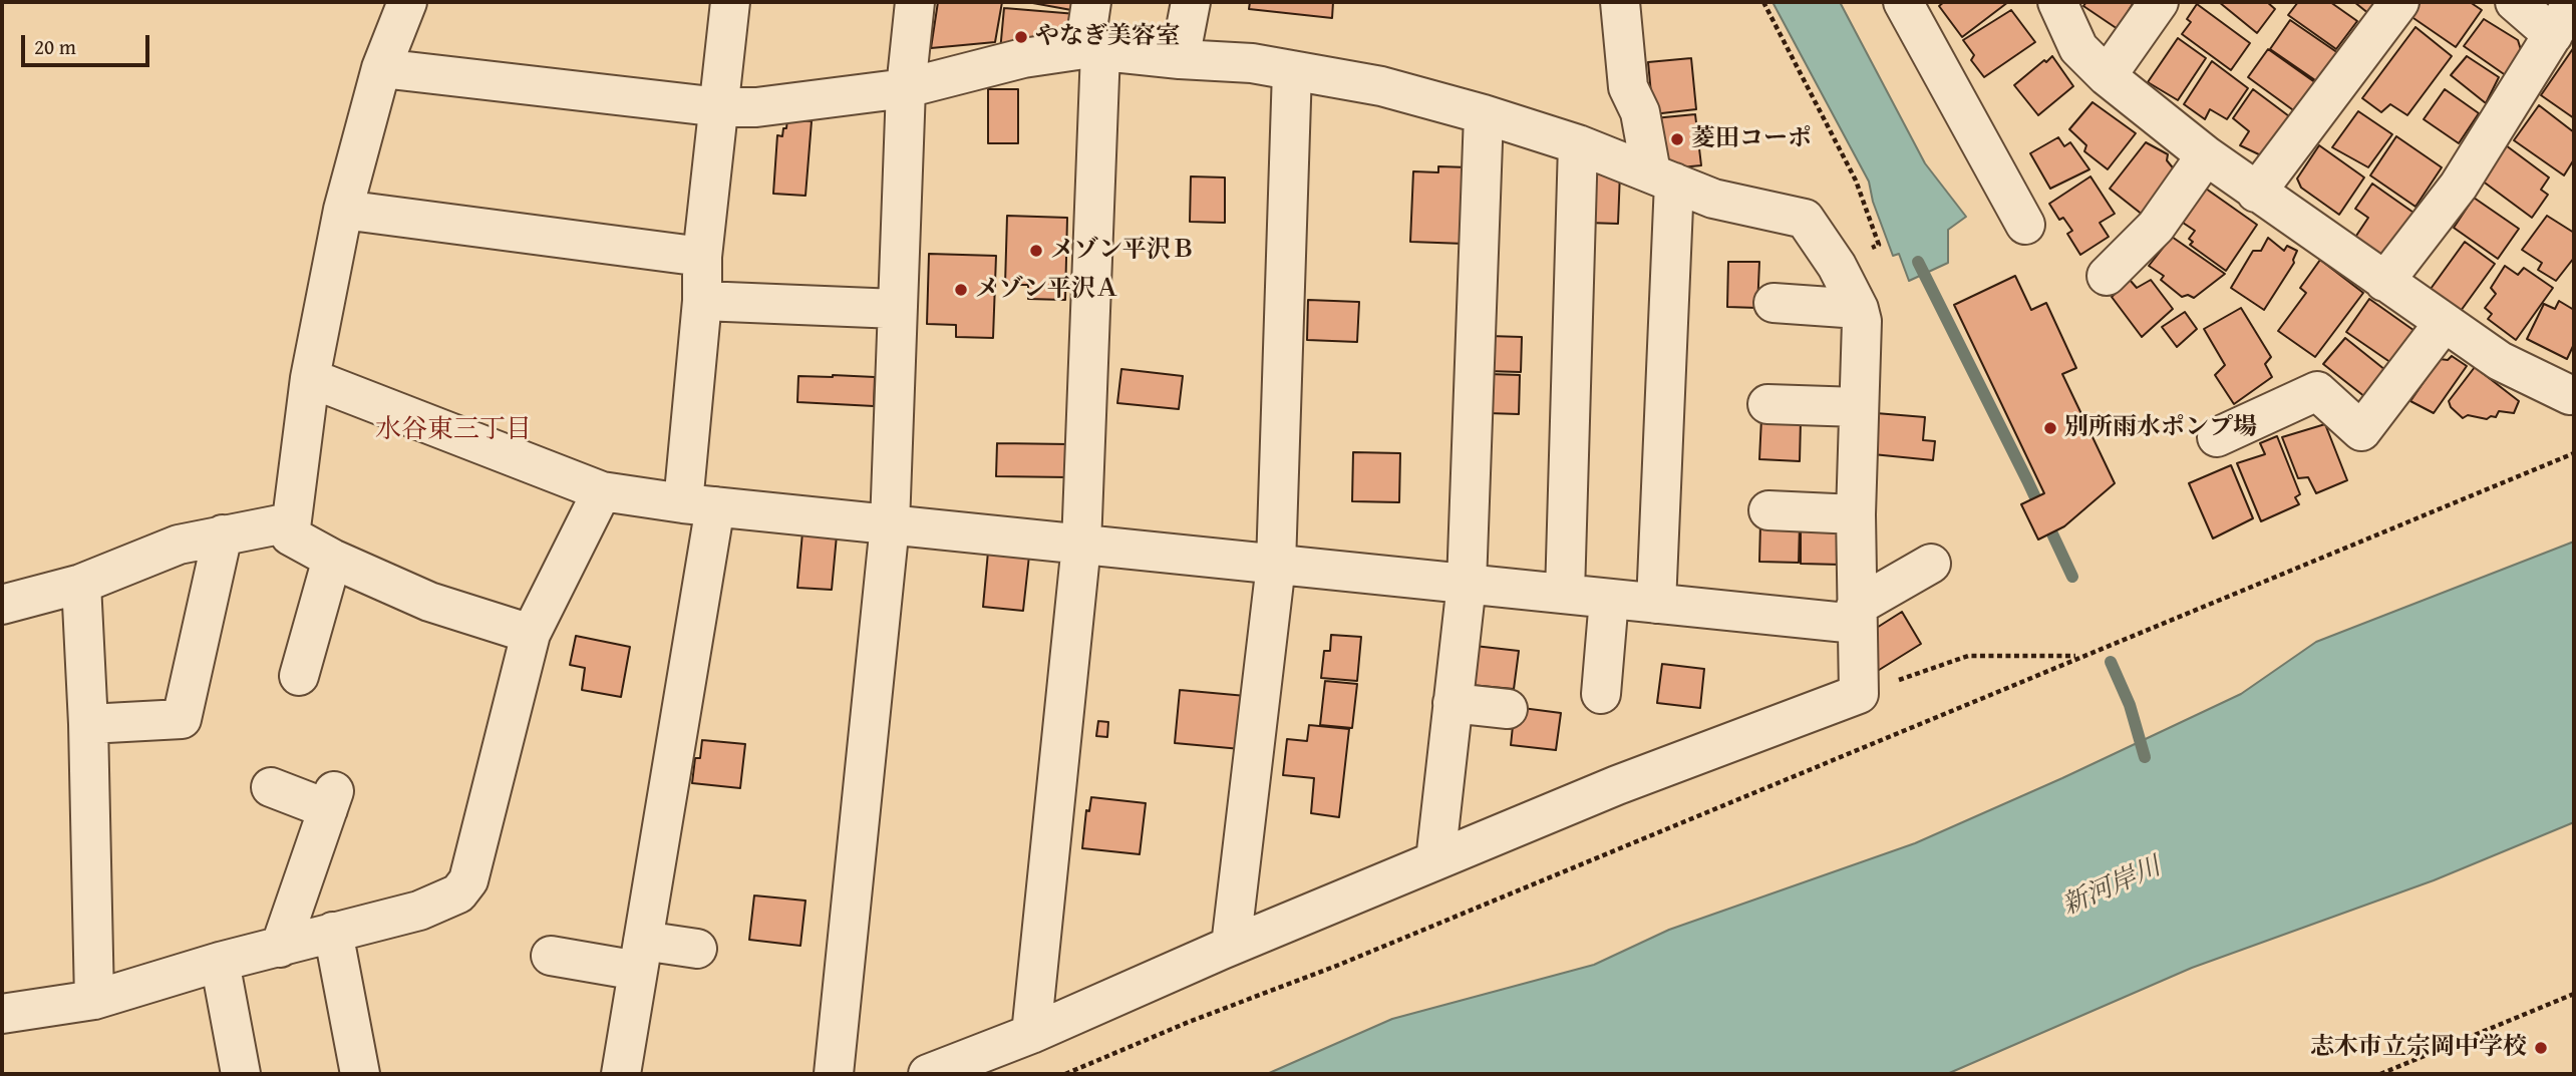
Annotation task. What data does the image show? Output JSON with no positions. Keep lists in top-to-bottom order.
{
  "districts": ["水谷東三丁目"],
  "water": ["新河岸川"],
  "places": [
    "やなぎ美容室",
    "菱田コーポ",
    "メゾン平沢Ｂ",
    "メゾン平沢Ａ",
    "別所雨水ポンプ場",
    "志木市立宗岡中学校"
  ],
  "scale_bar": "20 m"
}
